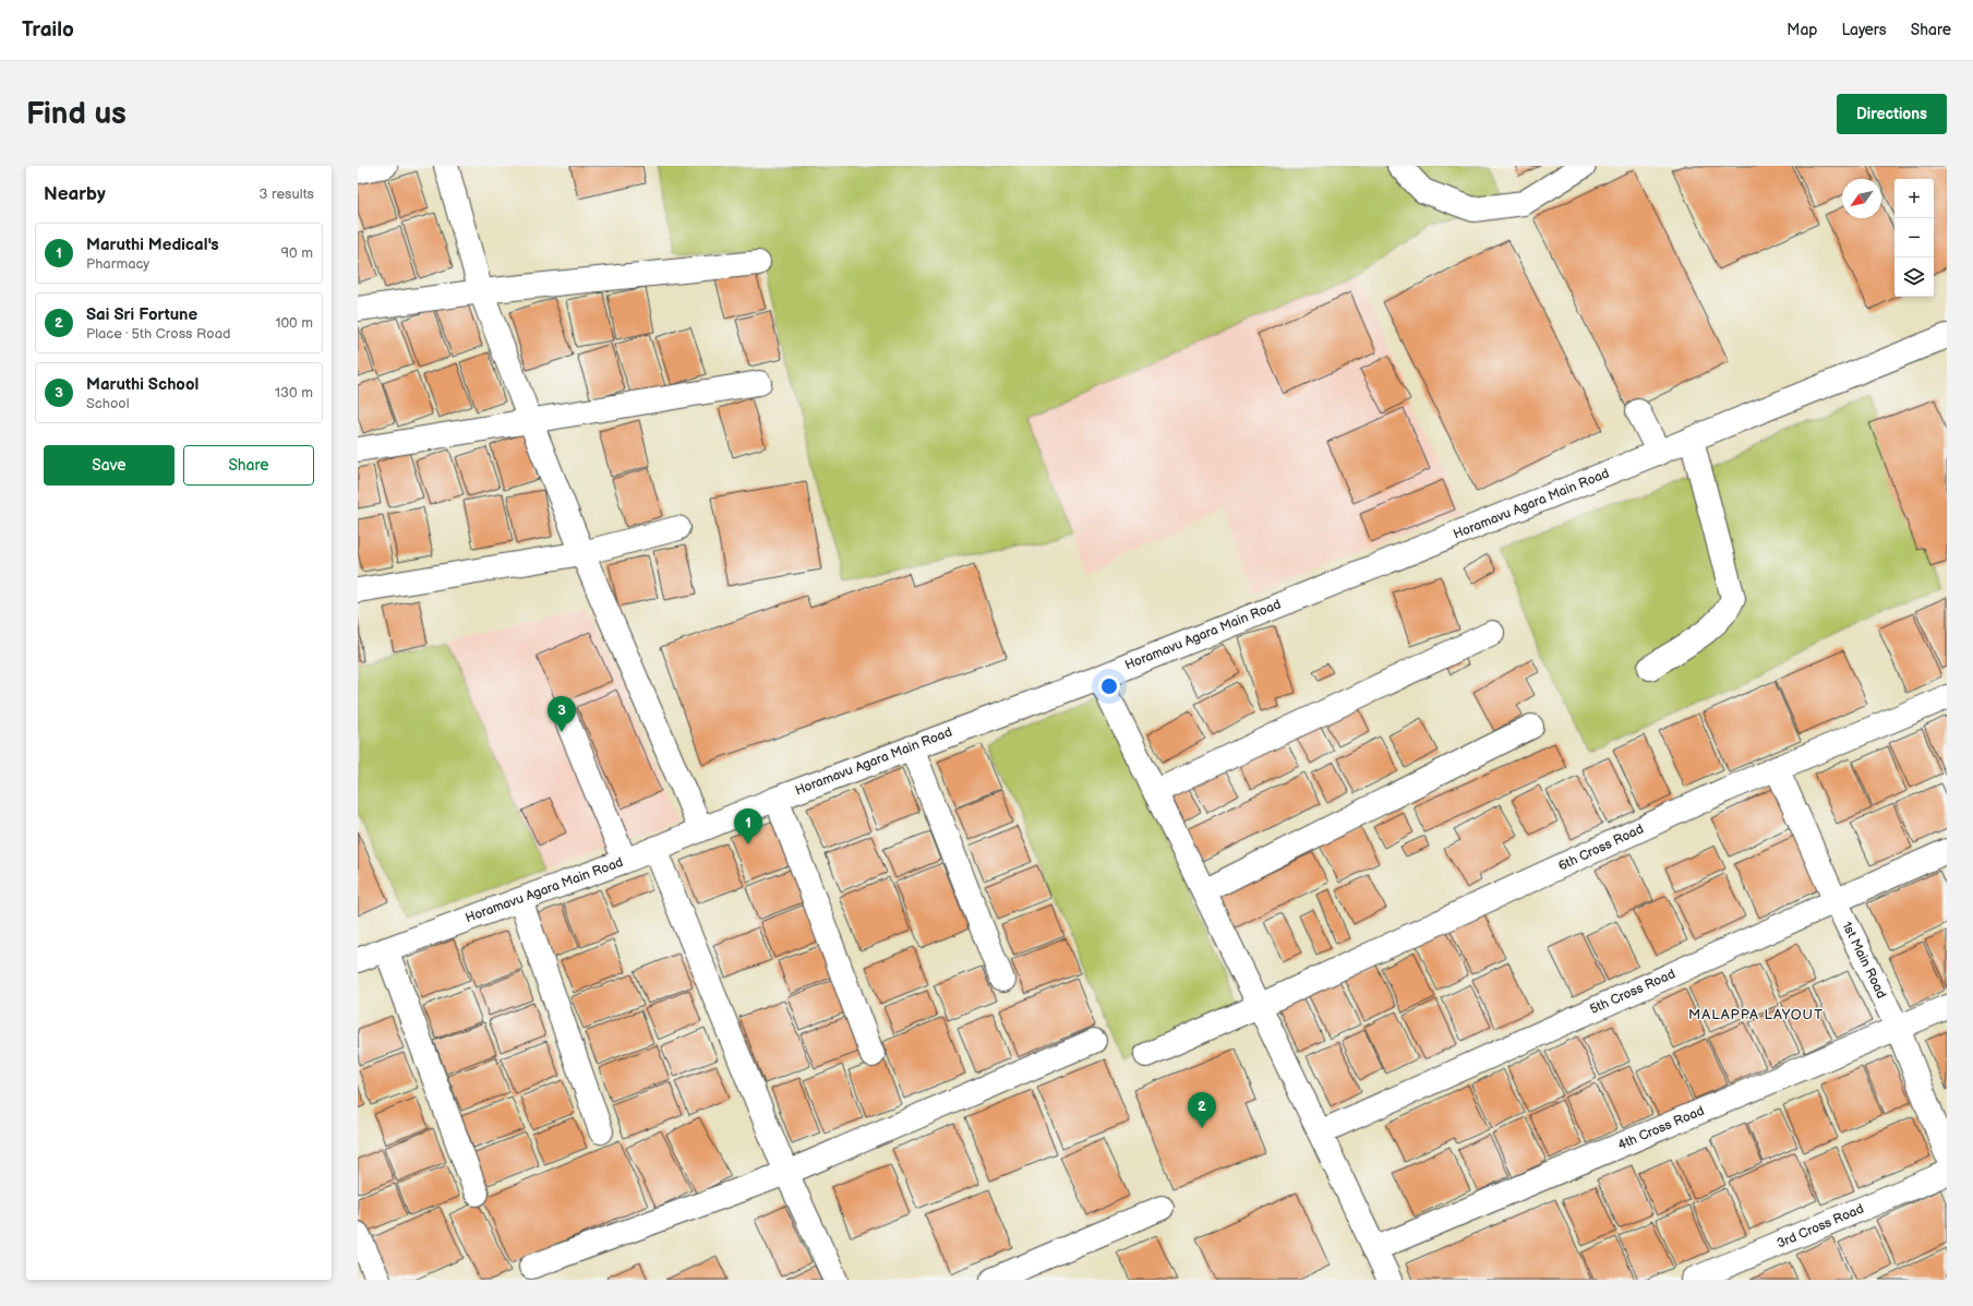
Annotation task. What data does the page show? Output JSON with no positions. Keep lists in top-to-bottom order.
{
  "streets": {
    "street": [
      "Horamavu Agara Main Road",
      "6th Cross Road",
      "1st Main Road",
      "5th Cross Road",
      "4th Cross Road",
      "3rd Cross Road"
    ]
  },
  "crossings": [
    ["6th Cross Road", "1st Main Road"],
    ["1st Main Road", "5th Cross Road"],
    ["1st Main Road", "4th Cross Road"]
  ],
  "districts": ["MALAPPA LAYOUT"],
  "north": "bottom left",
  "page": {
    "header": "Trailo",
    "nav": ["Map", "Layers", "Share"],
    "buttons": [
      "Directions",
      ["Save", "Share"]
    ],
    "title": "Find us",
    "heading": ["Nearby", "3 results"],
    "map_buttons": ["+", "−"],
    "list": [
      {
        "mark": "1",
        "name": "Maruthi Medical's",
        "note": "Pharmacy",
        "value": "90 m"
      },
      {
        "mark": "2",
        "name": "Sai Sri Fortune",
        "note": "Place · 5th Cross Road",
        "value": "100 m"
      },
      {
        "mark": "3",
        "name": "Maruthi School",
        "note": "School",
        "value": "130 m"
      }
    ],
    "pins": ["3", "1", "2"]
  }
}
